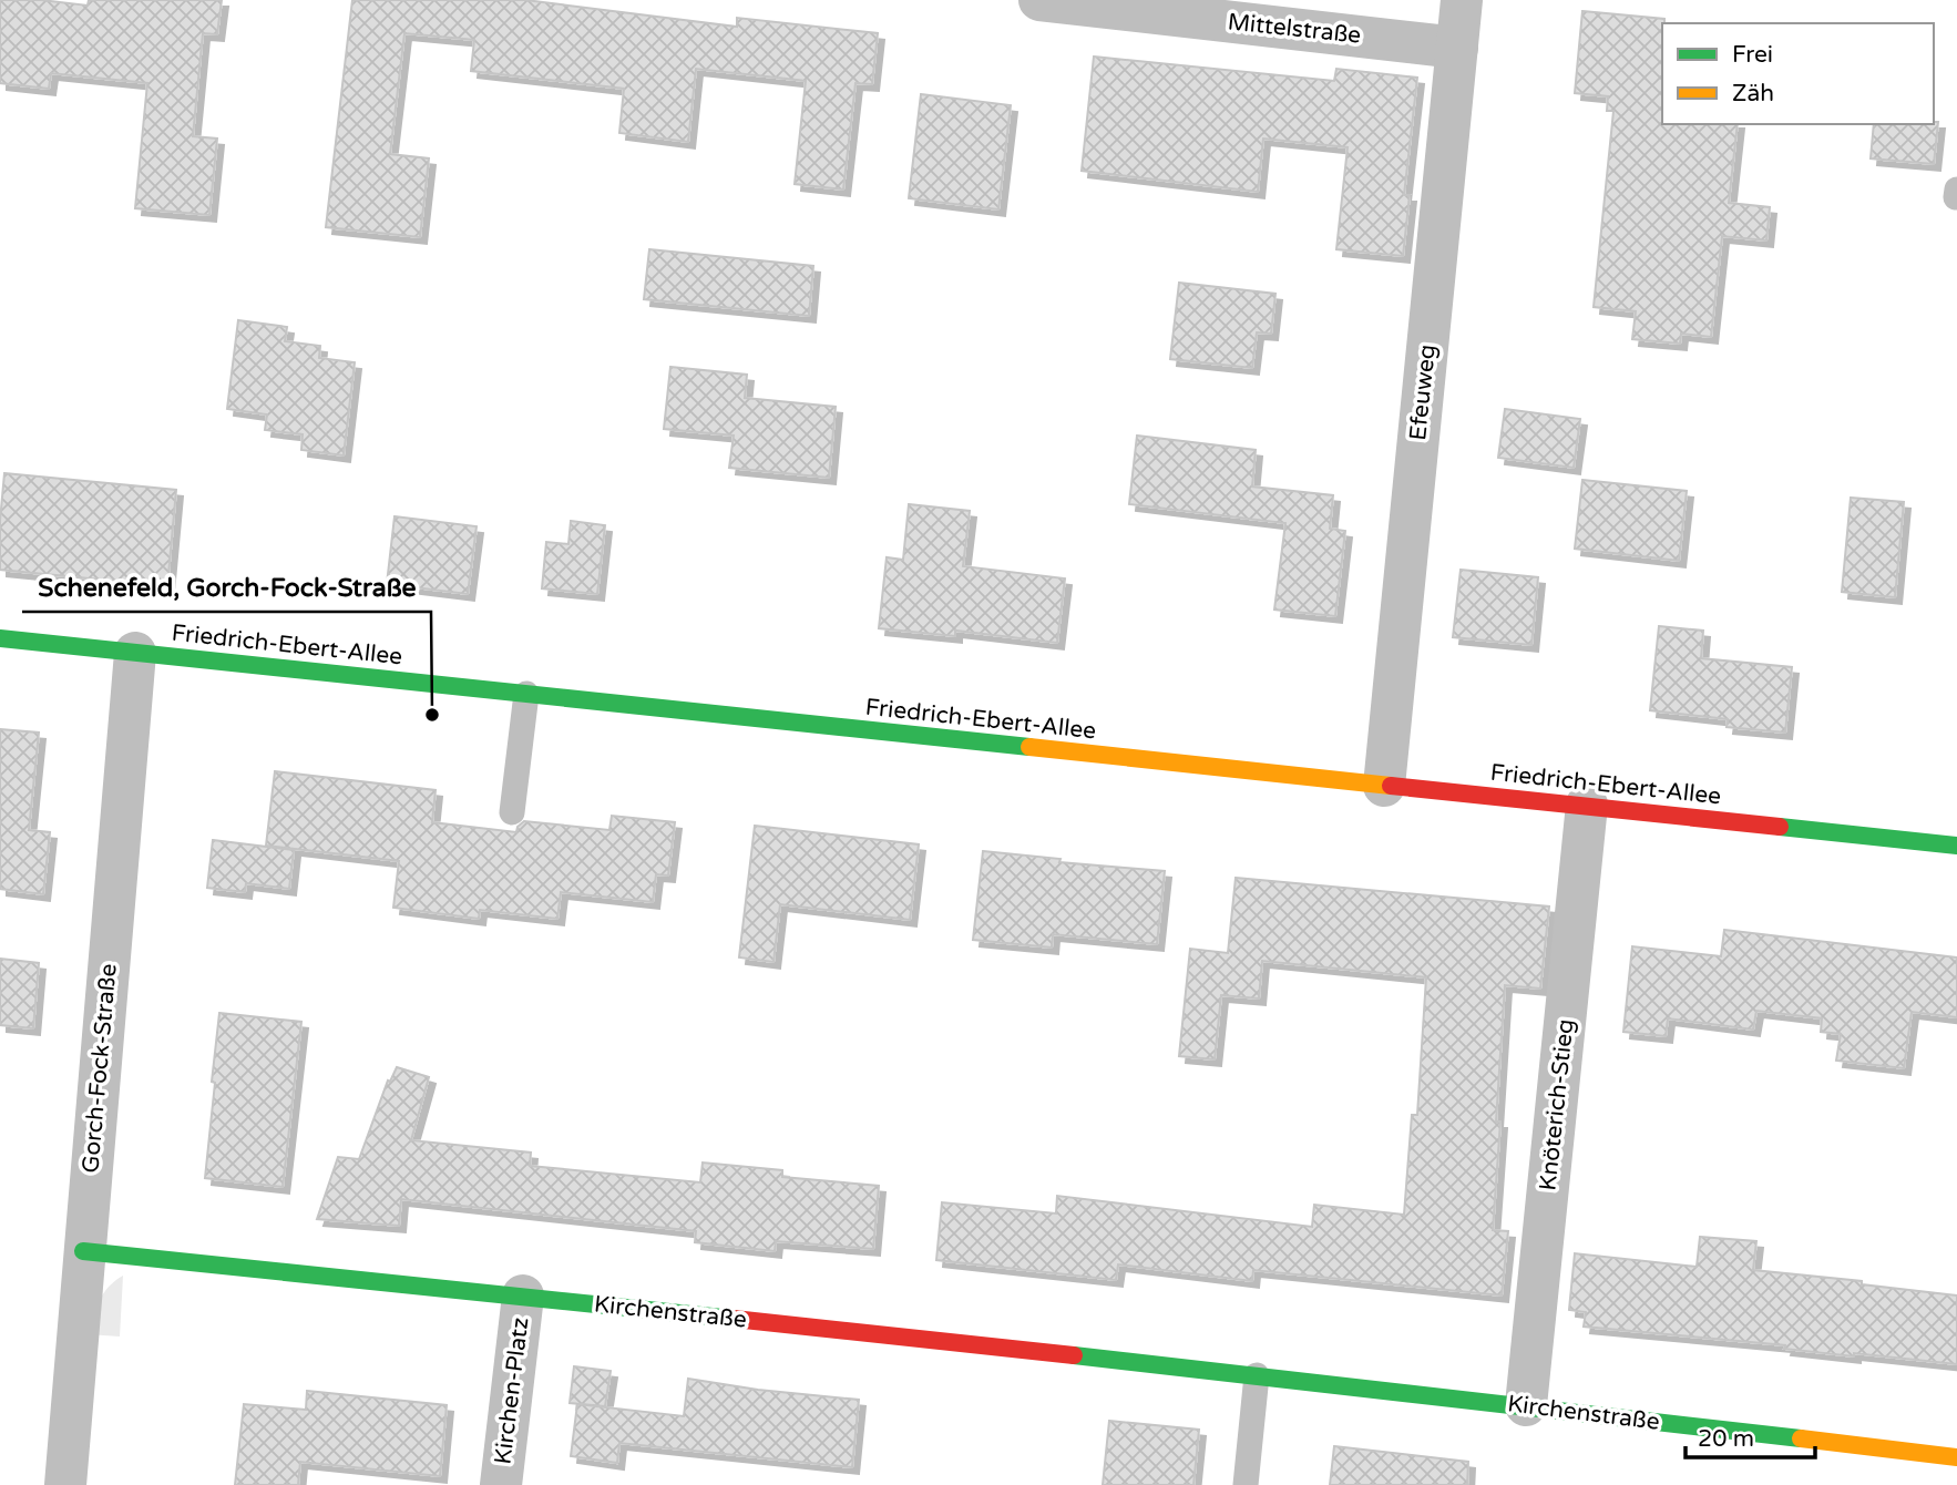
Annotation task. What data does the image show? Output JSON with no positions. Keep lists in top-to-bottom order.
{
  "streets": {
    "street": [
      "Mittelstraße",
      "Efeuweg",
      "Friedrich-Ebert-Allee",
      "Gorch-Fock-Straße",
      "Knöterich-Stieg",
      "Kirchenstraße",
      "Kirchen-Platz"
    ]
  },
  "crossings": [
    ["Mittelstraße", "Efeuweg"],
    ["Efeuweg", "Friedrich-Ebert-Allee"],
    ["Friedrich-Ebert-Allee", "Gorch-Fock-Straße"],
    ["Friedrich-Ebert-Allee", "Knöterich-Stieg"],
    ["Gorch-Fock-Straße", "Kirchenstraße"],
    ["Knöterich-Stieg", "Kirchenstraße"],
    ["Kirchenstraße", "Kirchen-Platz"]
  ],
  "places": ["Schenefeld, Gorch-Fock-Straße"],
  "legend": ["Frei", "Zäh"],
  "scale_bar": "20 m"
}
